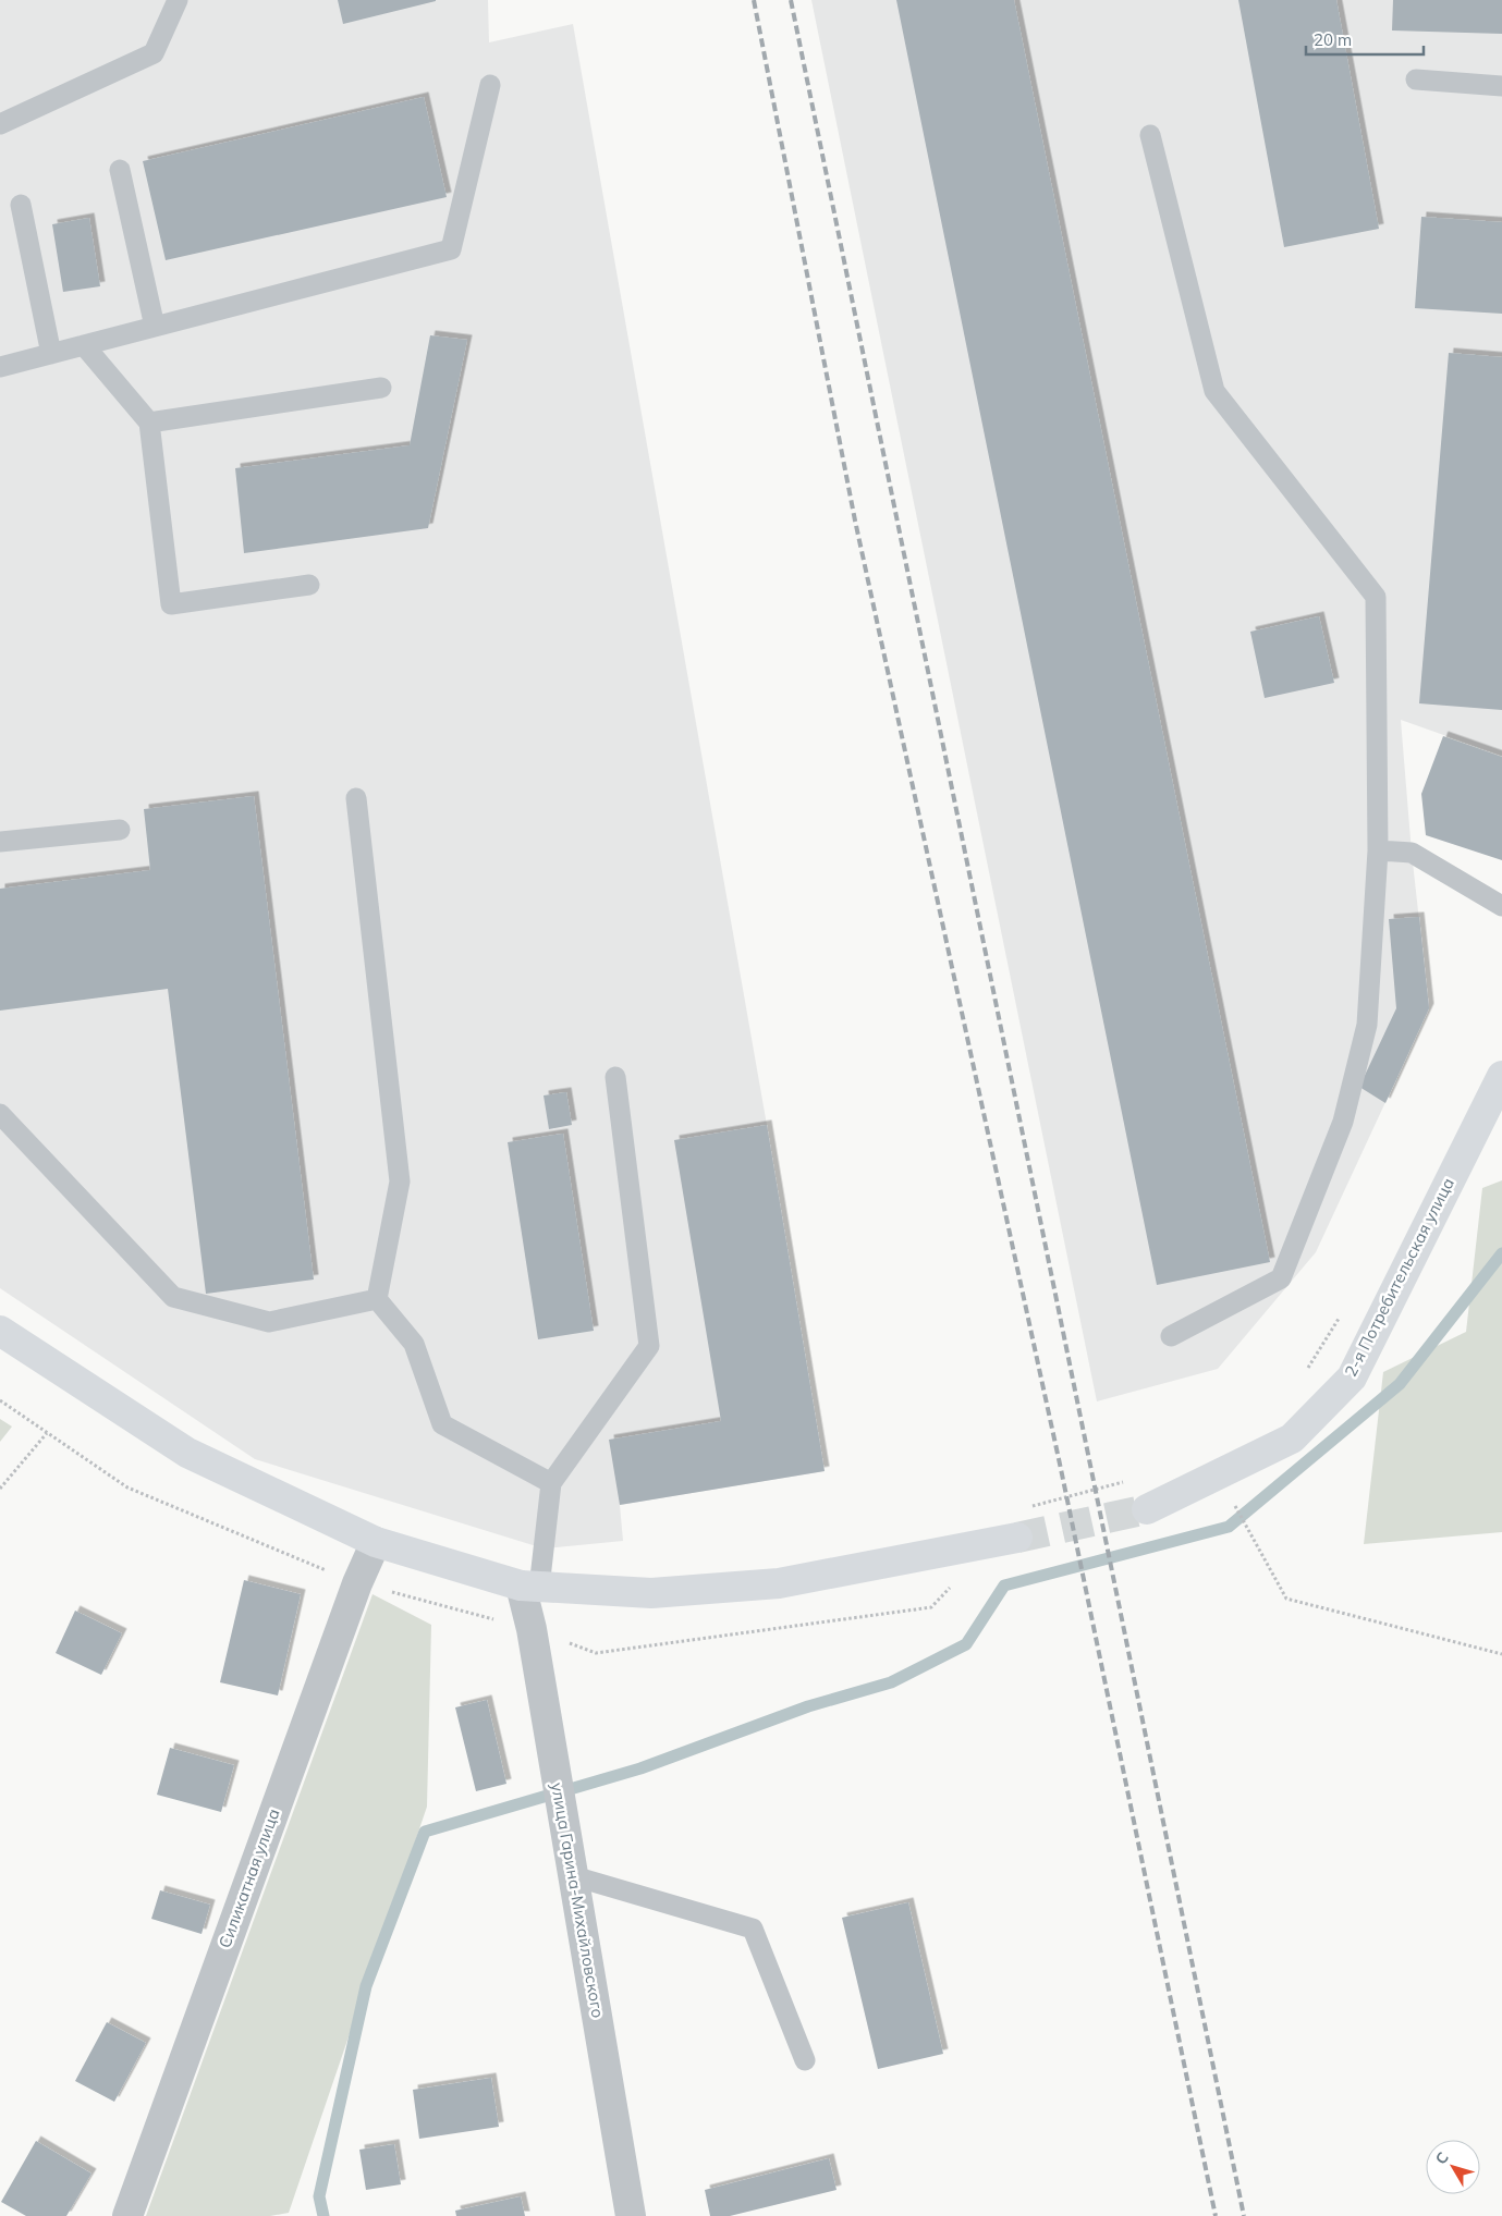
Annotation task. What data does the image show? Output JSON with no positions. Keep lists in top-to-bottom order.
{
  "streets": {
    "street": ["2-я Потребительская улица", "Силикатная улица", "улица Гарина-Михайловского"]
  },
  "scale_bar": "20 m",
  "north": "top left"
}
